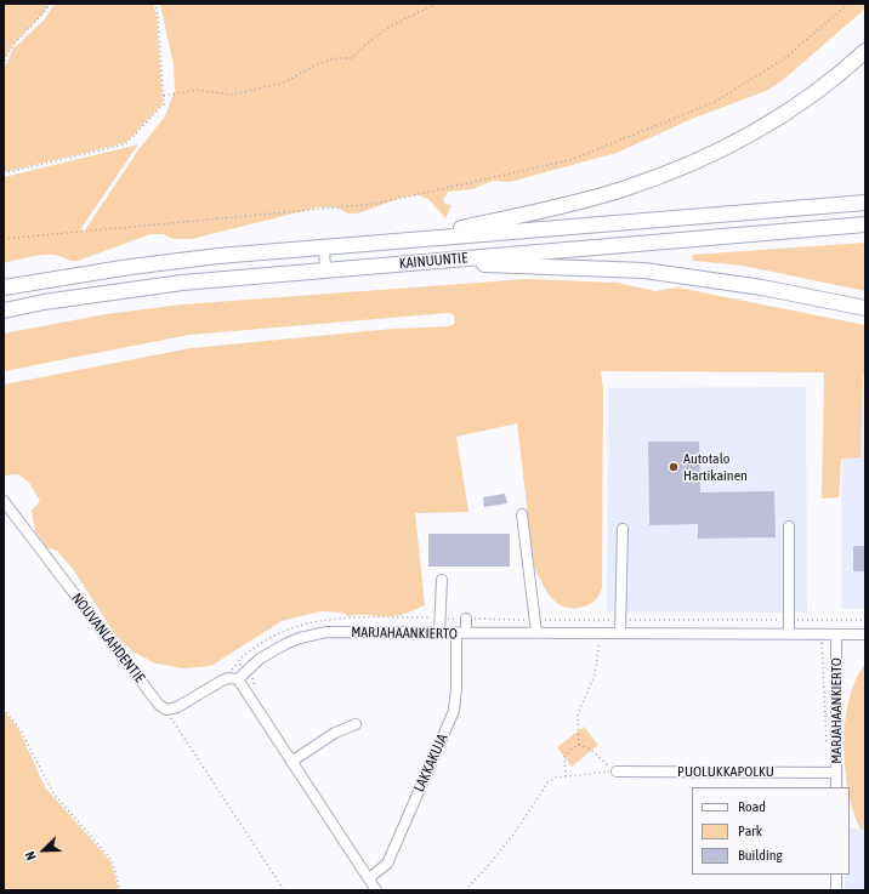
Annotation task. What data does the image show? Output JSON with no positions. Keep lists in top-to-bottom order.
{
  "streets": {
    "highway": ["KAINUUNTIE"],
    "street": [
      "MARJAHAANKIERTO",
      "NOUVANLAHDENTIE",
      "LAKKAKUJA",
      "PUOLUKKAPOLKU"
    ]
  },
  "crossings": [
    ["MARJAHAANKIERTO", "LAKKAKUJA"],
    ["MARJAHAANKIERTO", "PUOLUKKAPOLKU"]
  ],
  "places": ["Autotalo Hartikainen"],
  "legend": ["Road", "Park", "Building"],
  "north": "bottom left"
}
